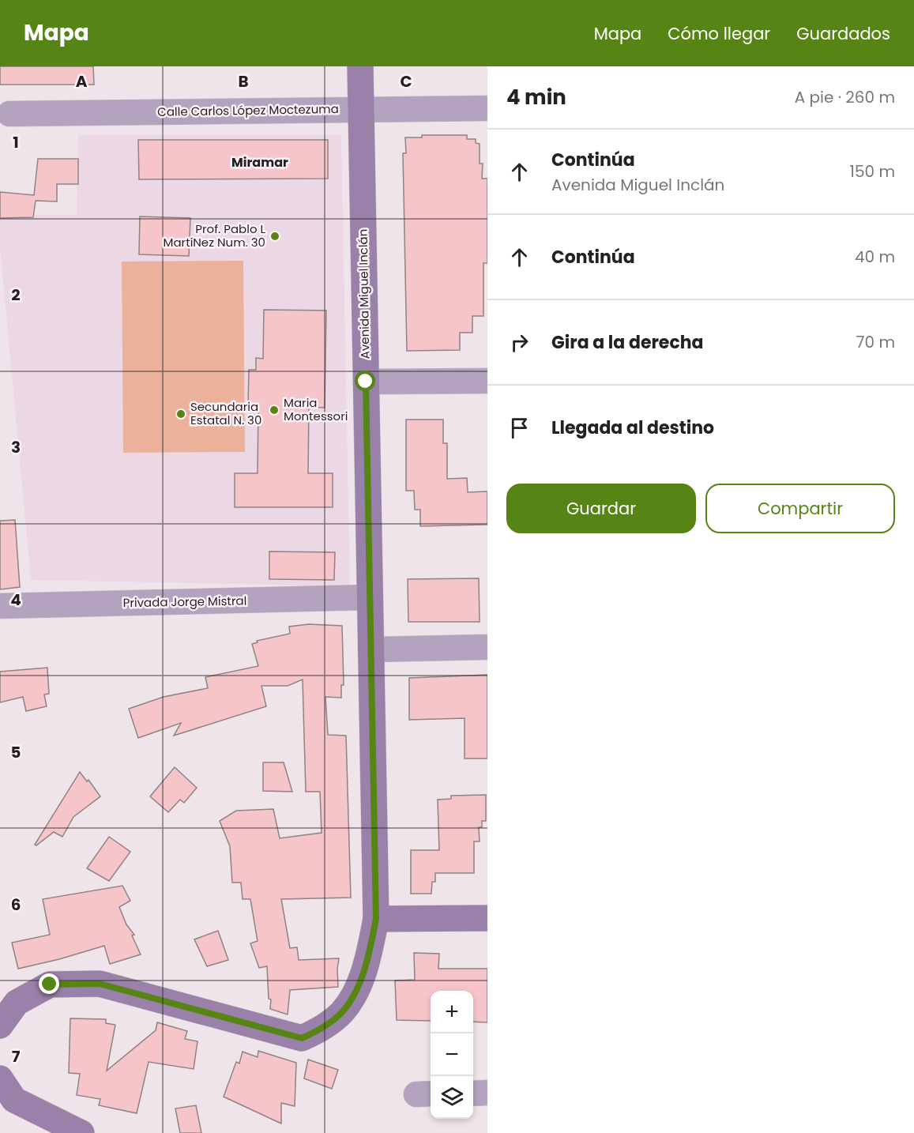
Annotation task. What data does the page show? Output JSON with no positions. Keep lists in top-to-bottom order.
{
  "streets": {
    "main road": ["Avenida Miguel Inclán"],
    "street": ["Calle Carlos López Moctezuma", "Privada Jorge Mistral"]
  },
  "crossings": [
    ["Calle Carlos López Moctezuma", "Avenida Miguel Inclán"],
    ["Avenida Miguel Inclán", "Privada Jorge Mistral"]
  ],
  "districts": ["Miramar"],
  "places": ["Prof. Pablo L MartiNez Num. 30", "Maria Montessori", "Secundaria Estatal N. 30"],
  "page": {
    "header": "Mapa",
    "nav": ["Mapa", "Cómo llegar", "Guardados"],
    "heading": ["4 min", "A pie · 260 m"],
    "list": [
      ["Continúa", "Avenida Miguel Inclán", "150 m"],
      ["Continúa", "40 m"],
      ["Gira a la derecha", "70 m"],
      "Llegada al destino"
    ],
    "buttons": ["Guardar", "Compartir"],
    "map_buttons": ["+", "−"]
  },
  "grid": {
    "columns": ["A", "B", "C"],
    "rows": [
      "1",
      "2",
      "3",
      "4",
      "5",
      "6",
      "7"
    ]
  }
}
